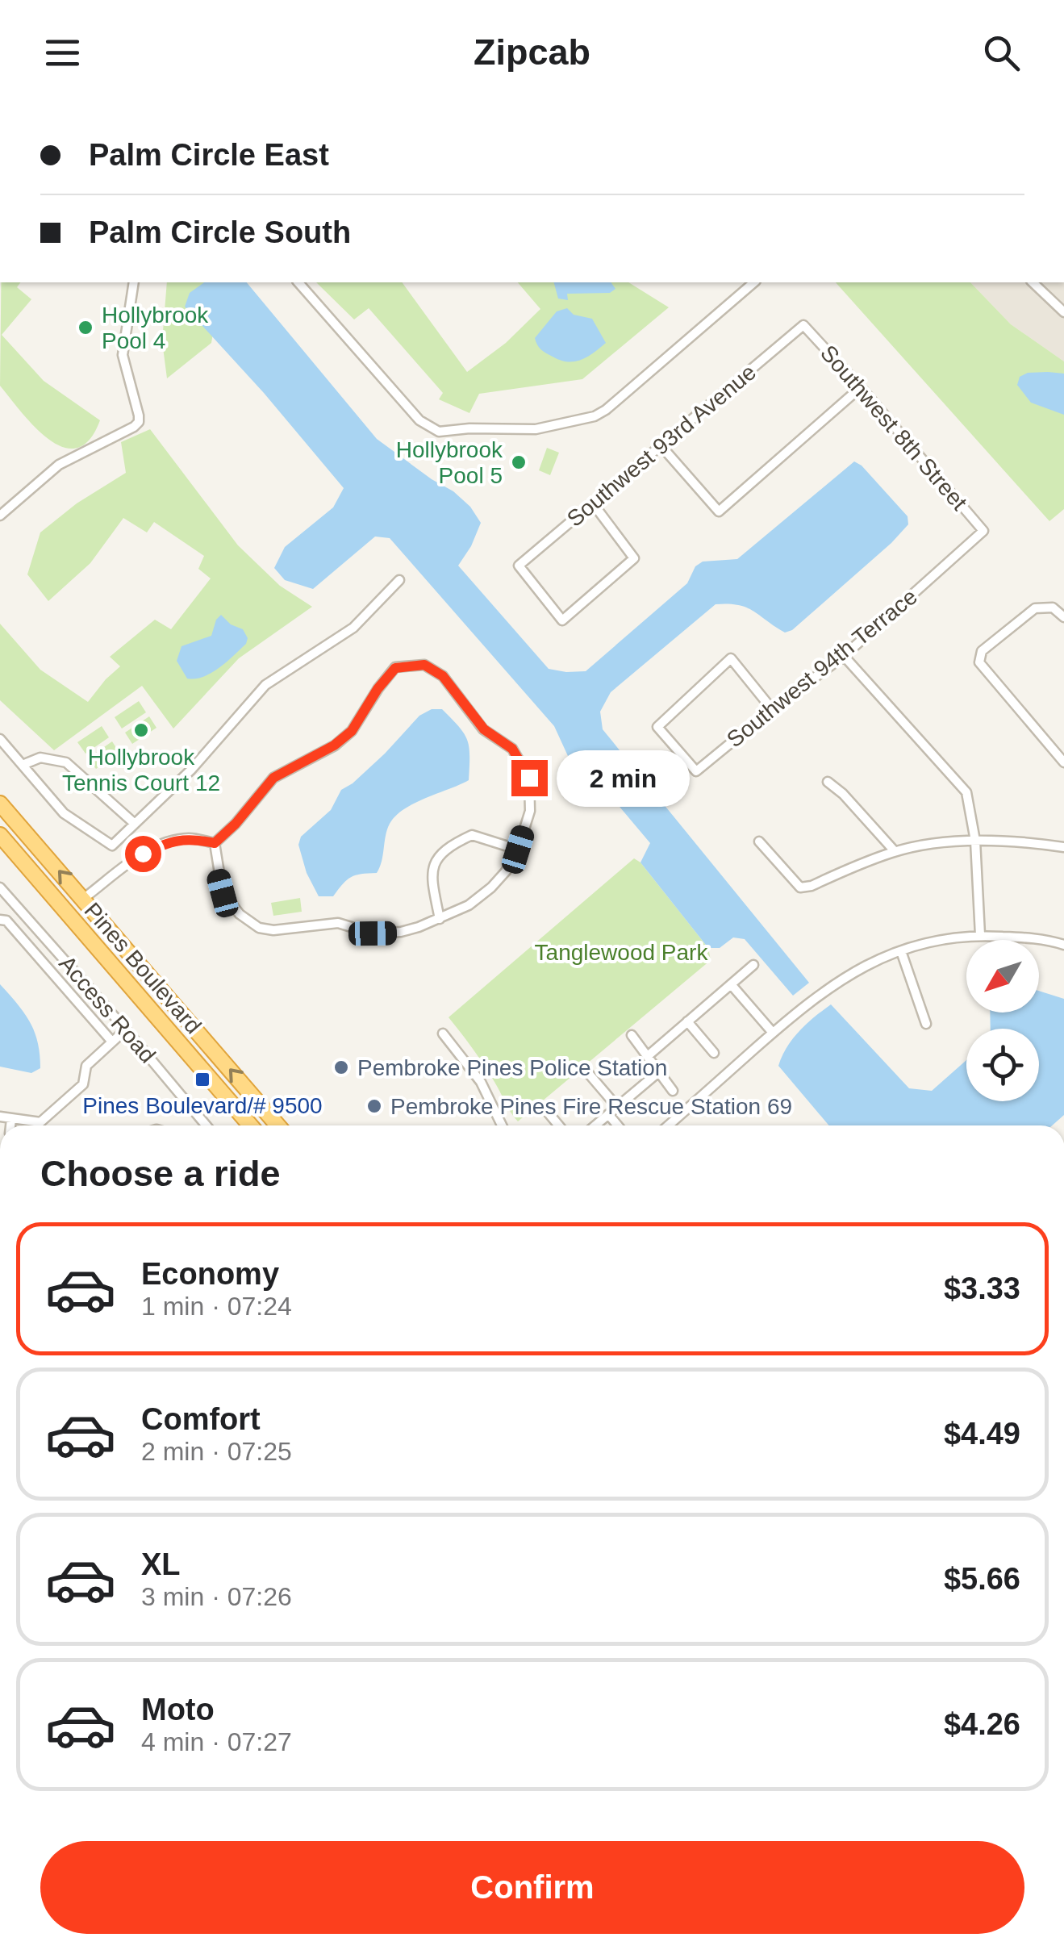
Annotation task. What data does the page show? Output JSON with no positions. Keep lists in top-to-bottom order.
{
  "streets": {
    "highway": ["Pines Boulevard"],
    "street": [
      "Southwest 8th Street",
      "Southwest 93rd Avenue",
      "Southwest 94th Terrace",
      "Access Road"
    ]
  },
  "crossings": [
    ["Southwest 8th Street", "Southwest 93rd Avenue"],
    ["Southwest 8th Street", "Southwest 94th Terrace"]
  ],
  "parks": ["Tanglewood Park"],
  "places": {
    "other": [
      "Hollybrook Pool 4",
      "Hollybrook Pool 5",
      "Hollybrook Tennis Court 12",
      "Pembroke Pines Police Station",
      "Pembroke Pines Fire Rescue Station 69"
    ],
    "transit": ["Pines Boulevard/# 9500"]
  },
  "north": "bottom left",
  "page": {
    "header": "Zipcab",
    "banner": ["Palm Circle East", "Palm Circle South"],
    "bubble": "2 min",
    "heading": "Choose a ride",
    "list": [
      {
        "name": "Economy",
        "note": "1 min · 07:24",
        "value": "$3.33"
      },
      {
        "name": "Comfort",
        "note": "2 min · 07:25",
        "value": "$4.49"
      },
      {
        "name": "XL",
        "note": "3 min · 07:26",
        "value": "$5.66"
      },
      {
        "name": "Moto",
        "note": "4 min · 07:27",
        "value": "$4.26"
      }
    ],
    "buttons": "Confirm"
  }
}
